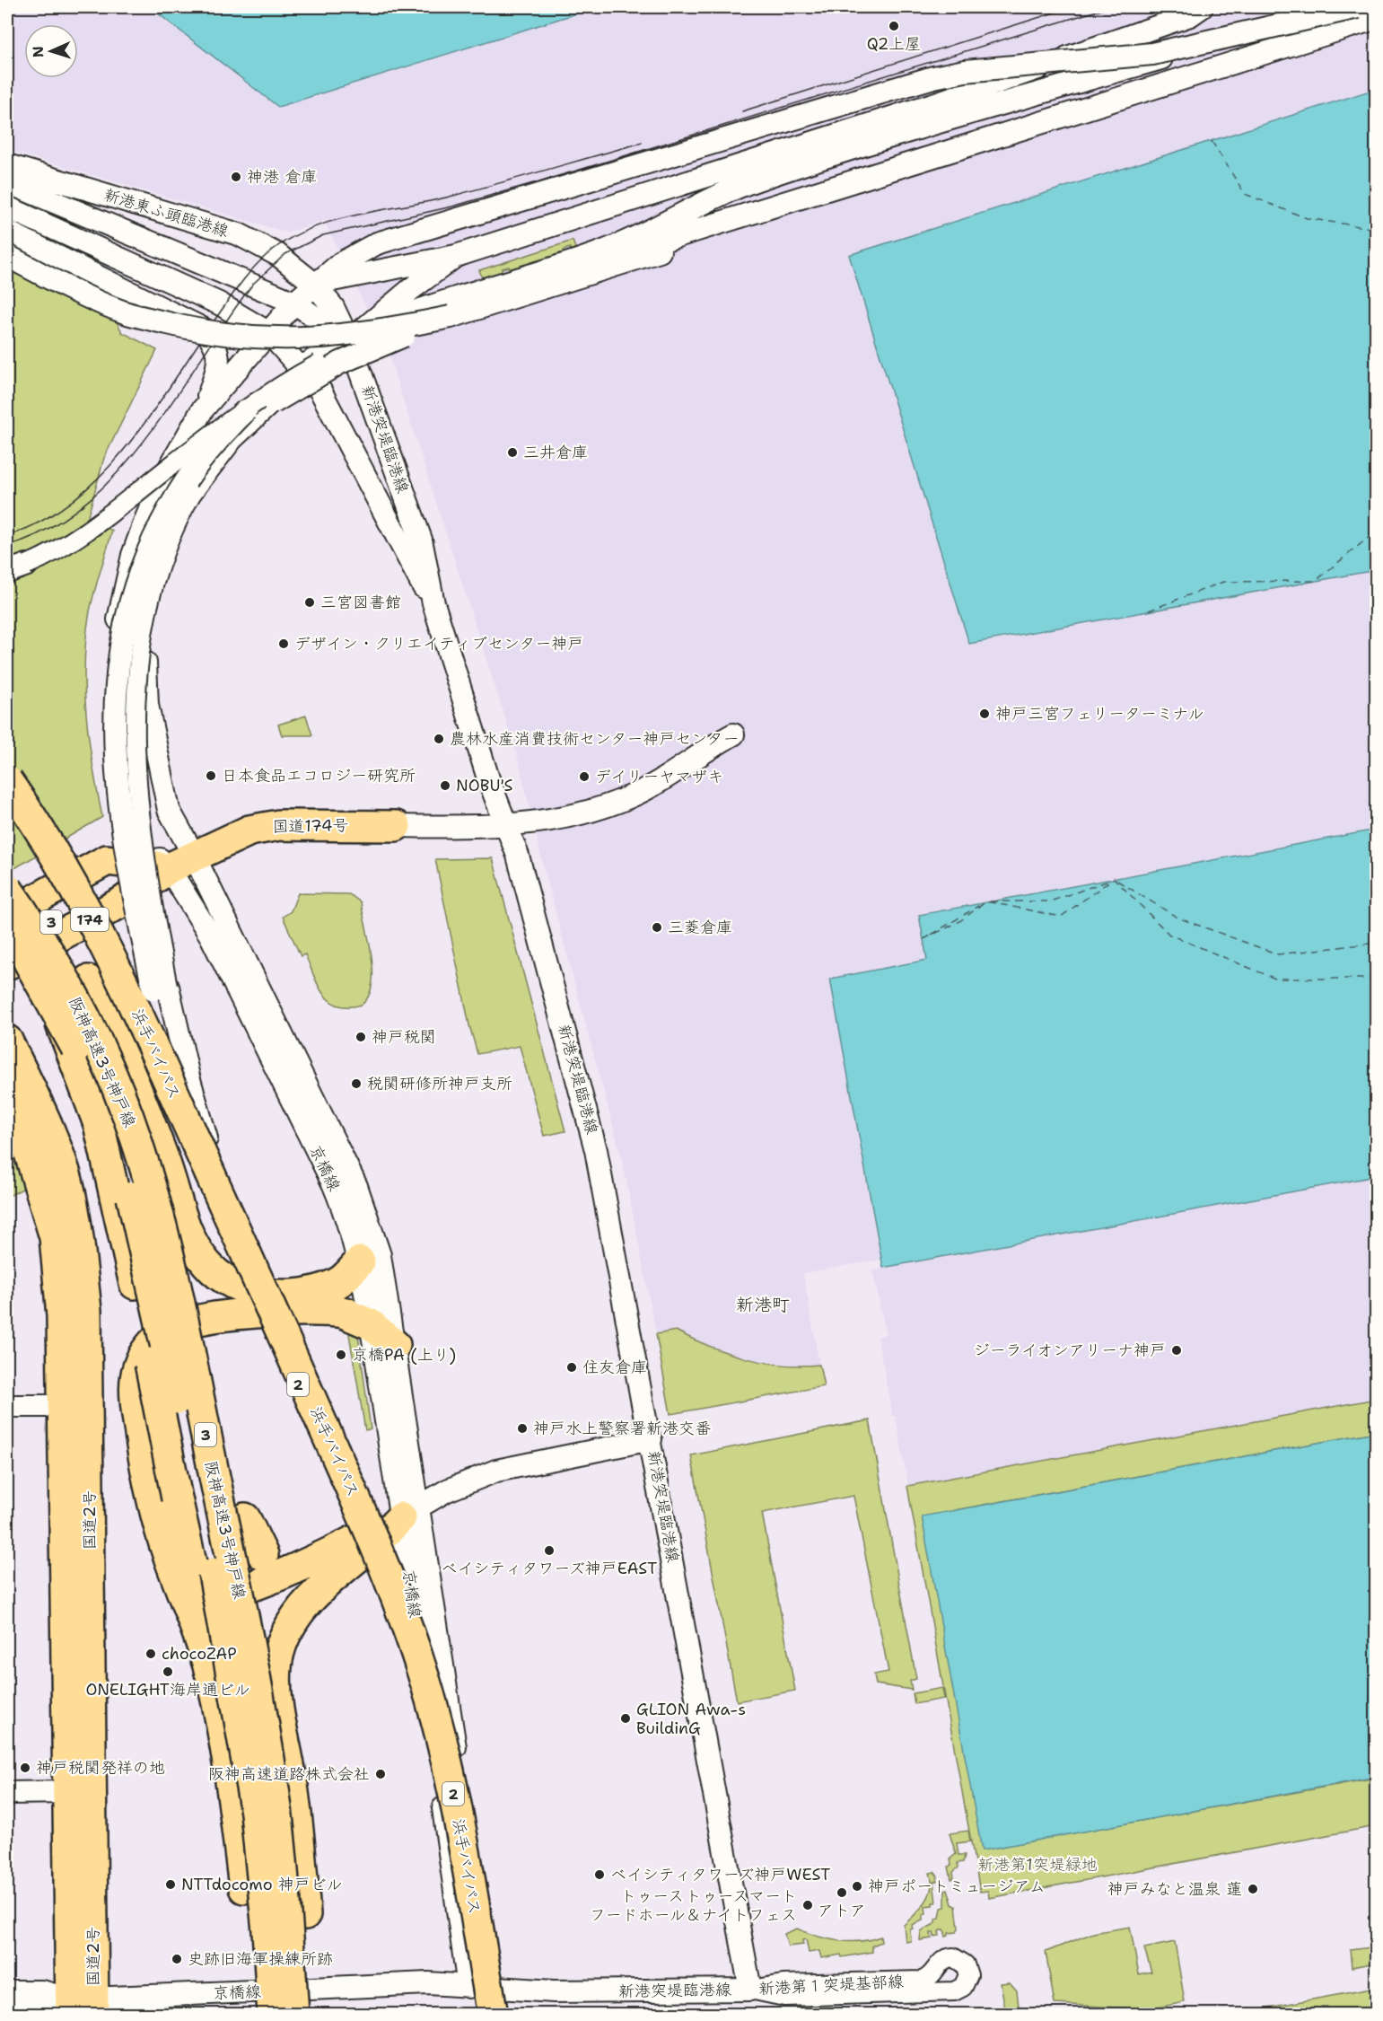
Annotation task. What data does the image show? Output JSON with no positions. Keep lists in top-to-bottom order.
{
  "streets": {
    "highway": [
      "国道174号",
      "174",
      "3",
      "浜手バイパス",
      "阪神高速3号神戸線",
      "2",
      "国道2号"
    ],
    "street": [
      "新港東ふ頭臨港線",
      "新港突堤臨港線",
      "京橋線",
      "新港第１突堤基部線"
    ]
  },
  "crossings": [
    ["新港東ふ頭臨港線", "新港突堤臨港線"],
    ["新港突堤臨港線", "浜手バイパス"],
    ["新港突堤臨港線", "京橋線"],
    ["新港突堤臨港線", "新港第１突堤基部線"],
    ["国道174号", "京橋線"],
    ["3", "阪神高速3号神戸線"],
    ["3", "京橋線"],
    ["浜手バイパス", "京橋線"],
    ["京橋線", "国道2号"]
  ],
  "districts": ["新港町"],
  "parks": ["新港第1突堤緑地"],
  "places": [
    "Q2上屋",
    "神港 倉庫",
    "三井倉庫",
    "三宮図書館",
    "デザイン・クリエイティブセンター神戸",
    "神戸三宮フェリーターミナル",
    "農林水産消費技術センター神戸センター",
    "日本食品エコロジー研究所",
    "デイリーヤマザキ",
    "NOBU'S",
    "三菱倉庫",
    "神戸税関",
    "税関研修所神戸支所",
    "ジーライオンアリーナ神戸",
    "京橋PA (上り)",
    "住友倉庫",
    "神戸水上警察署新港交番",
    "ベイシティタワーズ神戸EAST",
    "chocoZAP",
    "ONELIGHT海岸通ビル",
    "GLION Awa‐s BuildinG",
    "神戸税関発祥の地",
    "阪神高速道路株式会社",
    "ベイシティタワーズ神戸WEST",
    "NTTdocomo 神戸ビル",
    "神戸ポートミュージアム",
    "神戸みなと温泉 蓮",
    "アトア",
    "トゥーストゥースマート フードホール＆ナイトフェス",
    "史跡旧海軍操練所跡"
  ],
  "north": "left"
}
